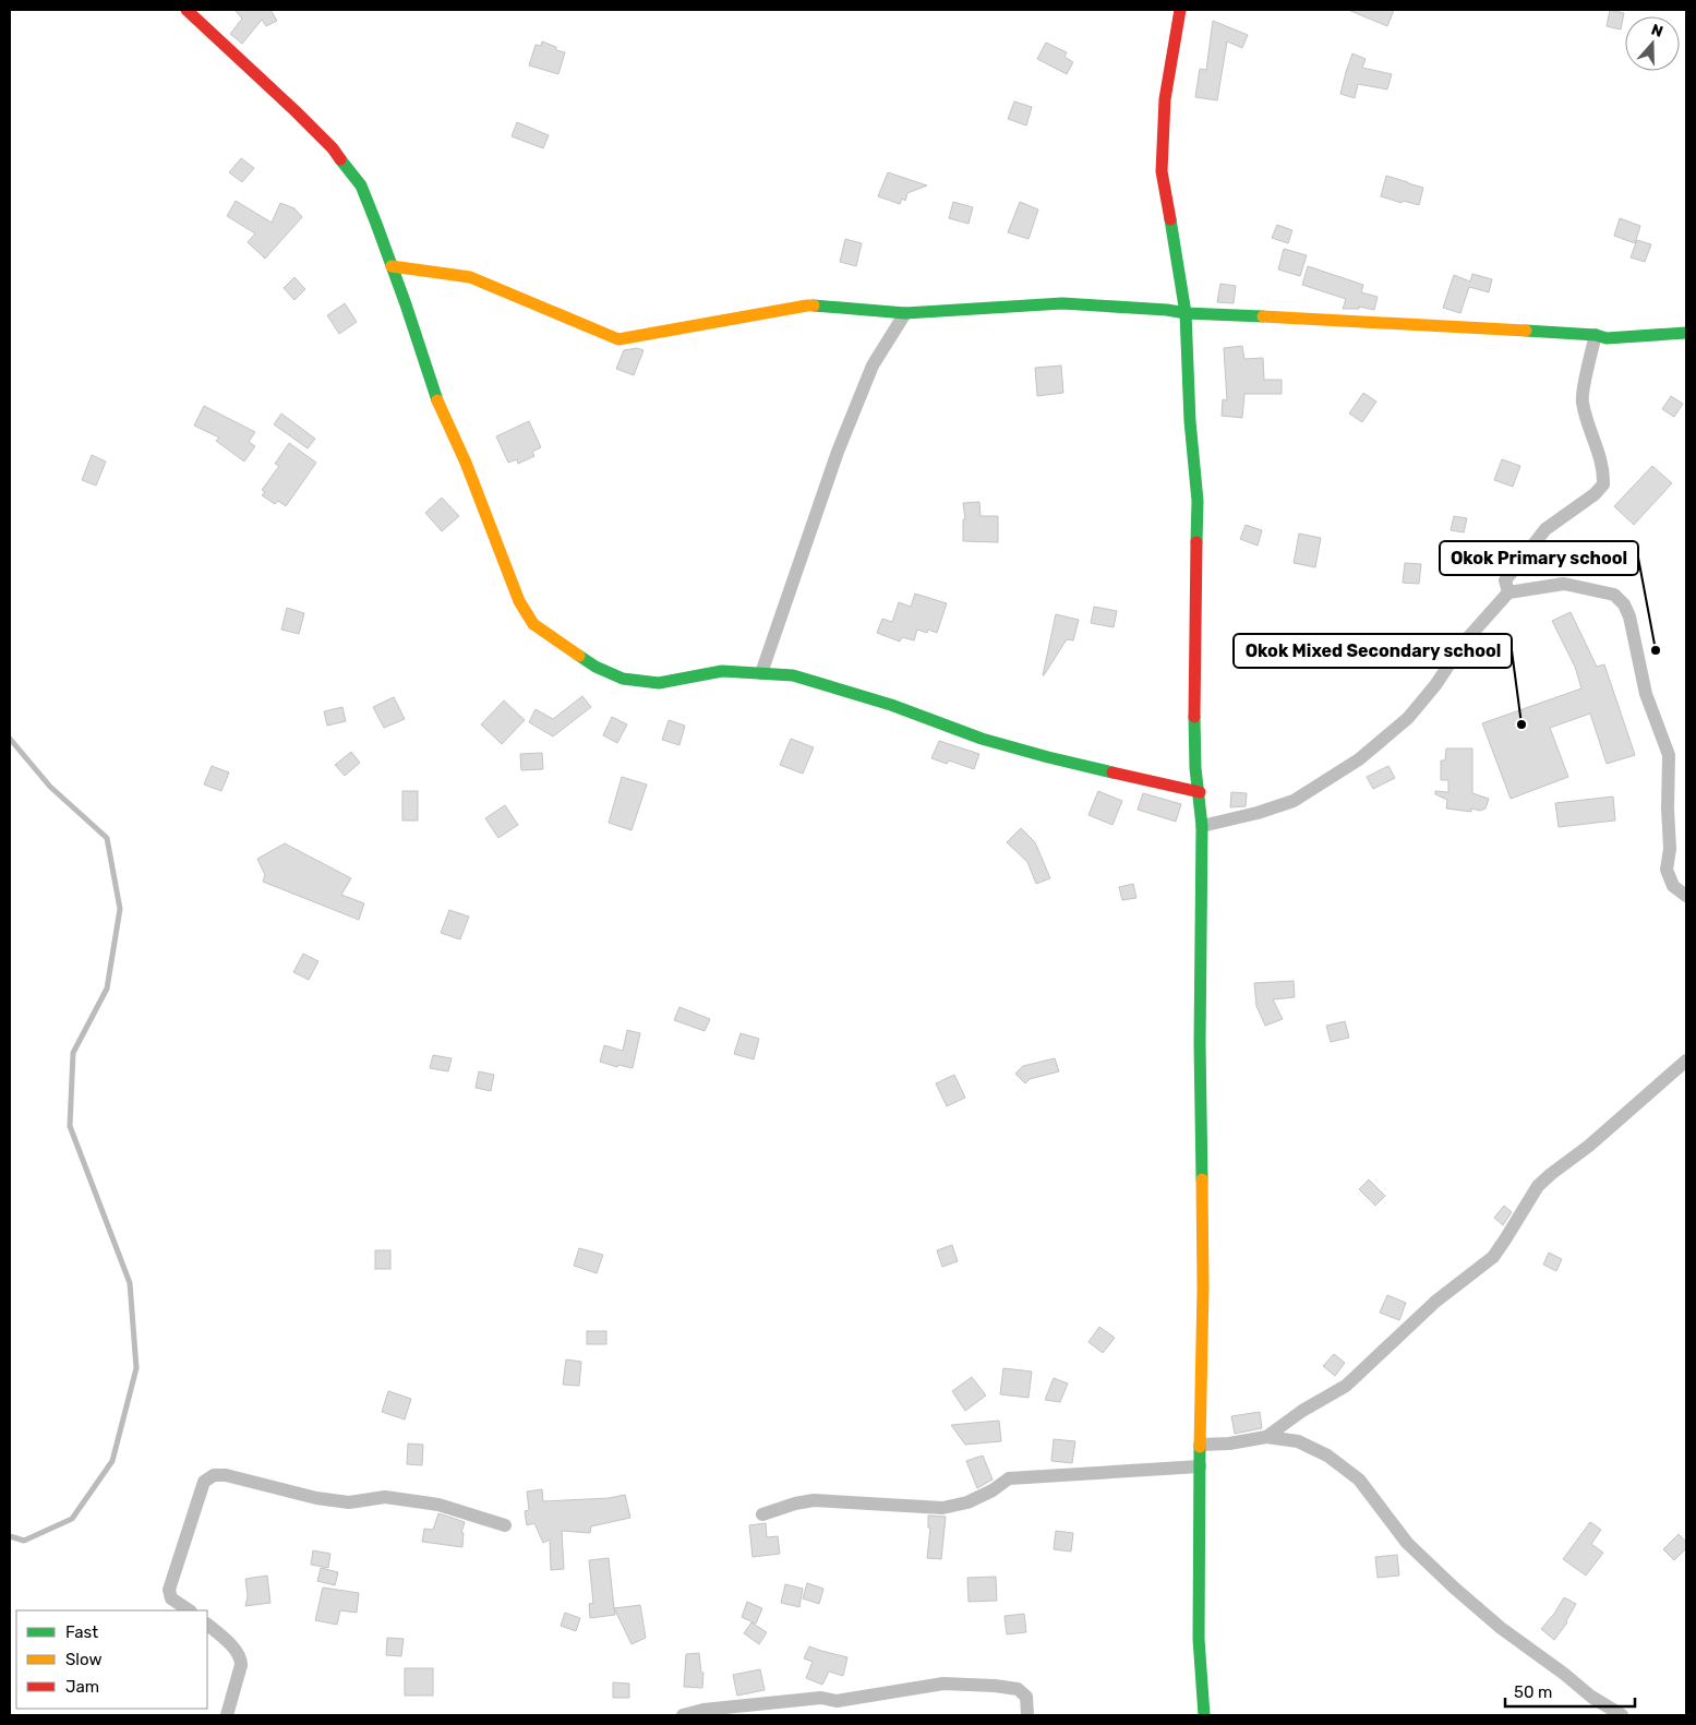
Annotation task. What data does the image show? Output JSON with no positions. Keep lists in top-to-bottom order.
{
  "places": ["Okok Primary school", "Okok Mixed Secondary school"],
  "legend": ["Fast", "Slow", "Jam"],
  "scale_bar": "50 m",
  "north": "top"
}
